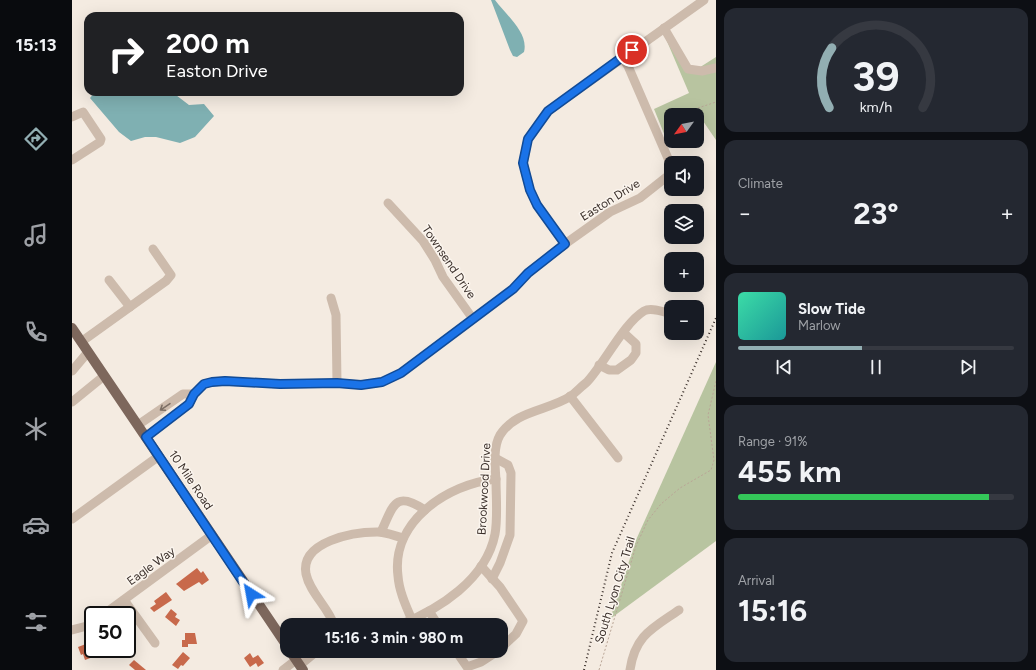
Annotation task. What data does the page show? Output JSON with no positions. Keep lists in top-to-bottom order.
{
  "streets": {
    "main road": ["10 Mile Road"],
    "street": [
      "Easton Drive",
      "Townsend Drive",
      "Brookwood Drive",
      "Eagle Way"
    ],
    "path": ["South Lyon City Trail"]
  },
  "crossings": [
    ["Easton Drive", "Townsend Drive"],
    ["Easton Drive", "10 Mile Road"],
    ["10 Mile Road", "Eagle Way"]
  ],
  "north": "bottom left",
  "page": {
    "tabs": "15:13",
    "turn": ["200 m", "Easton Drive"],
    "map_buttons": ["+", "−"],
    "tile": [
      "Climate",
      ["Range · 91%", "455 km"],
      ["Arrival", "15:16"]
    ],
    "heat": ["−", "23°", "+"],
    "song": ["Slow Tide", "Marlow"],
    "limit": "50",
    "trip": "15:16 · 3 min · 980 m",
    "gauge": ["39", "km/h"]
  }
}
